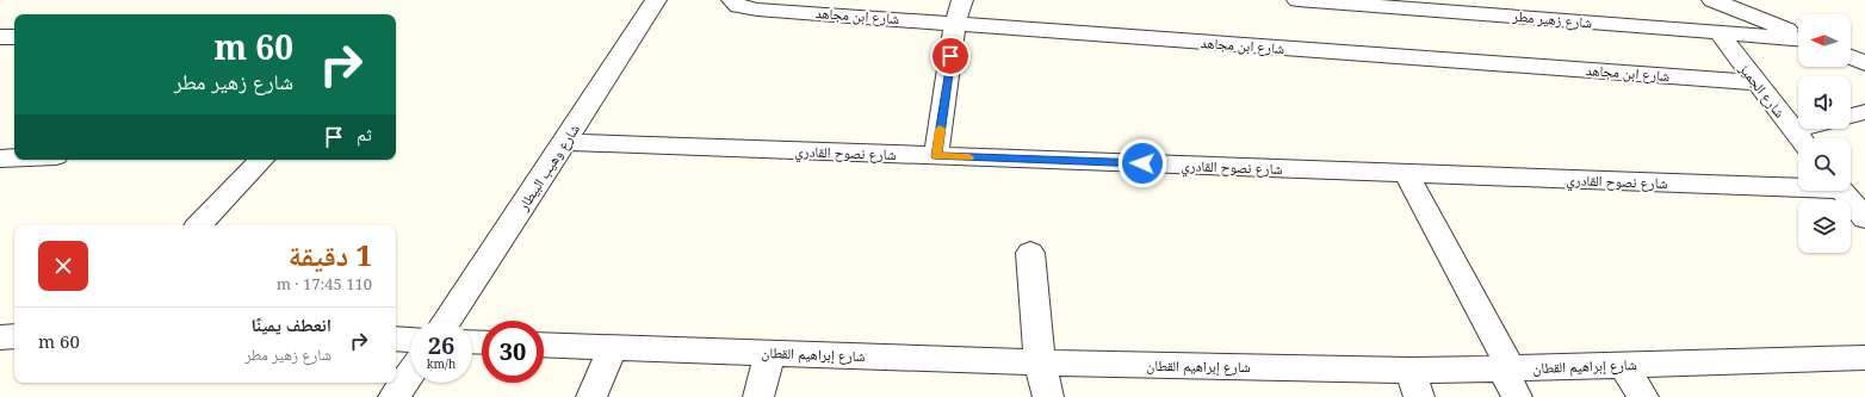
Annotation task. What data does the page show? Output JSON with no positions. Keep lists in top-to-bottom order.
{
  "streets": {
    "street": [
      "شارع ابن مجاهد",
      "شارع زهير مطر",
      "شارع الجميز",
      "شارع نصوح القادري",
      "شارع وهيب البيطار",
      "شارع إبراهيم القطان"
    ]
  },
  "crossings": [
    ["شارع ابن مجاهد", "شارع الجميز"],
    ["شارع زهير مطر", "شارع الجميز"],
    ["شارع نصوح القادري", "شارع وهيب البيطار"]
  ],
  "north": "left",
  "page": {
    "turn": ["60 m", "شارع زهير مطر"],
    "then": "ثم",
    "heading": ["1 دقيقة", "110 m · 17:45"],
    "list": [
      {
        "name": "انعطف يمينًا",
        "note": "شارع زهير مطر",
        "value": "60 m"
      }
    ],
    "speed": "26 km/h",
    "limit": "30"
  }
}
